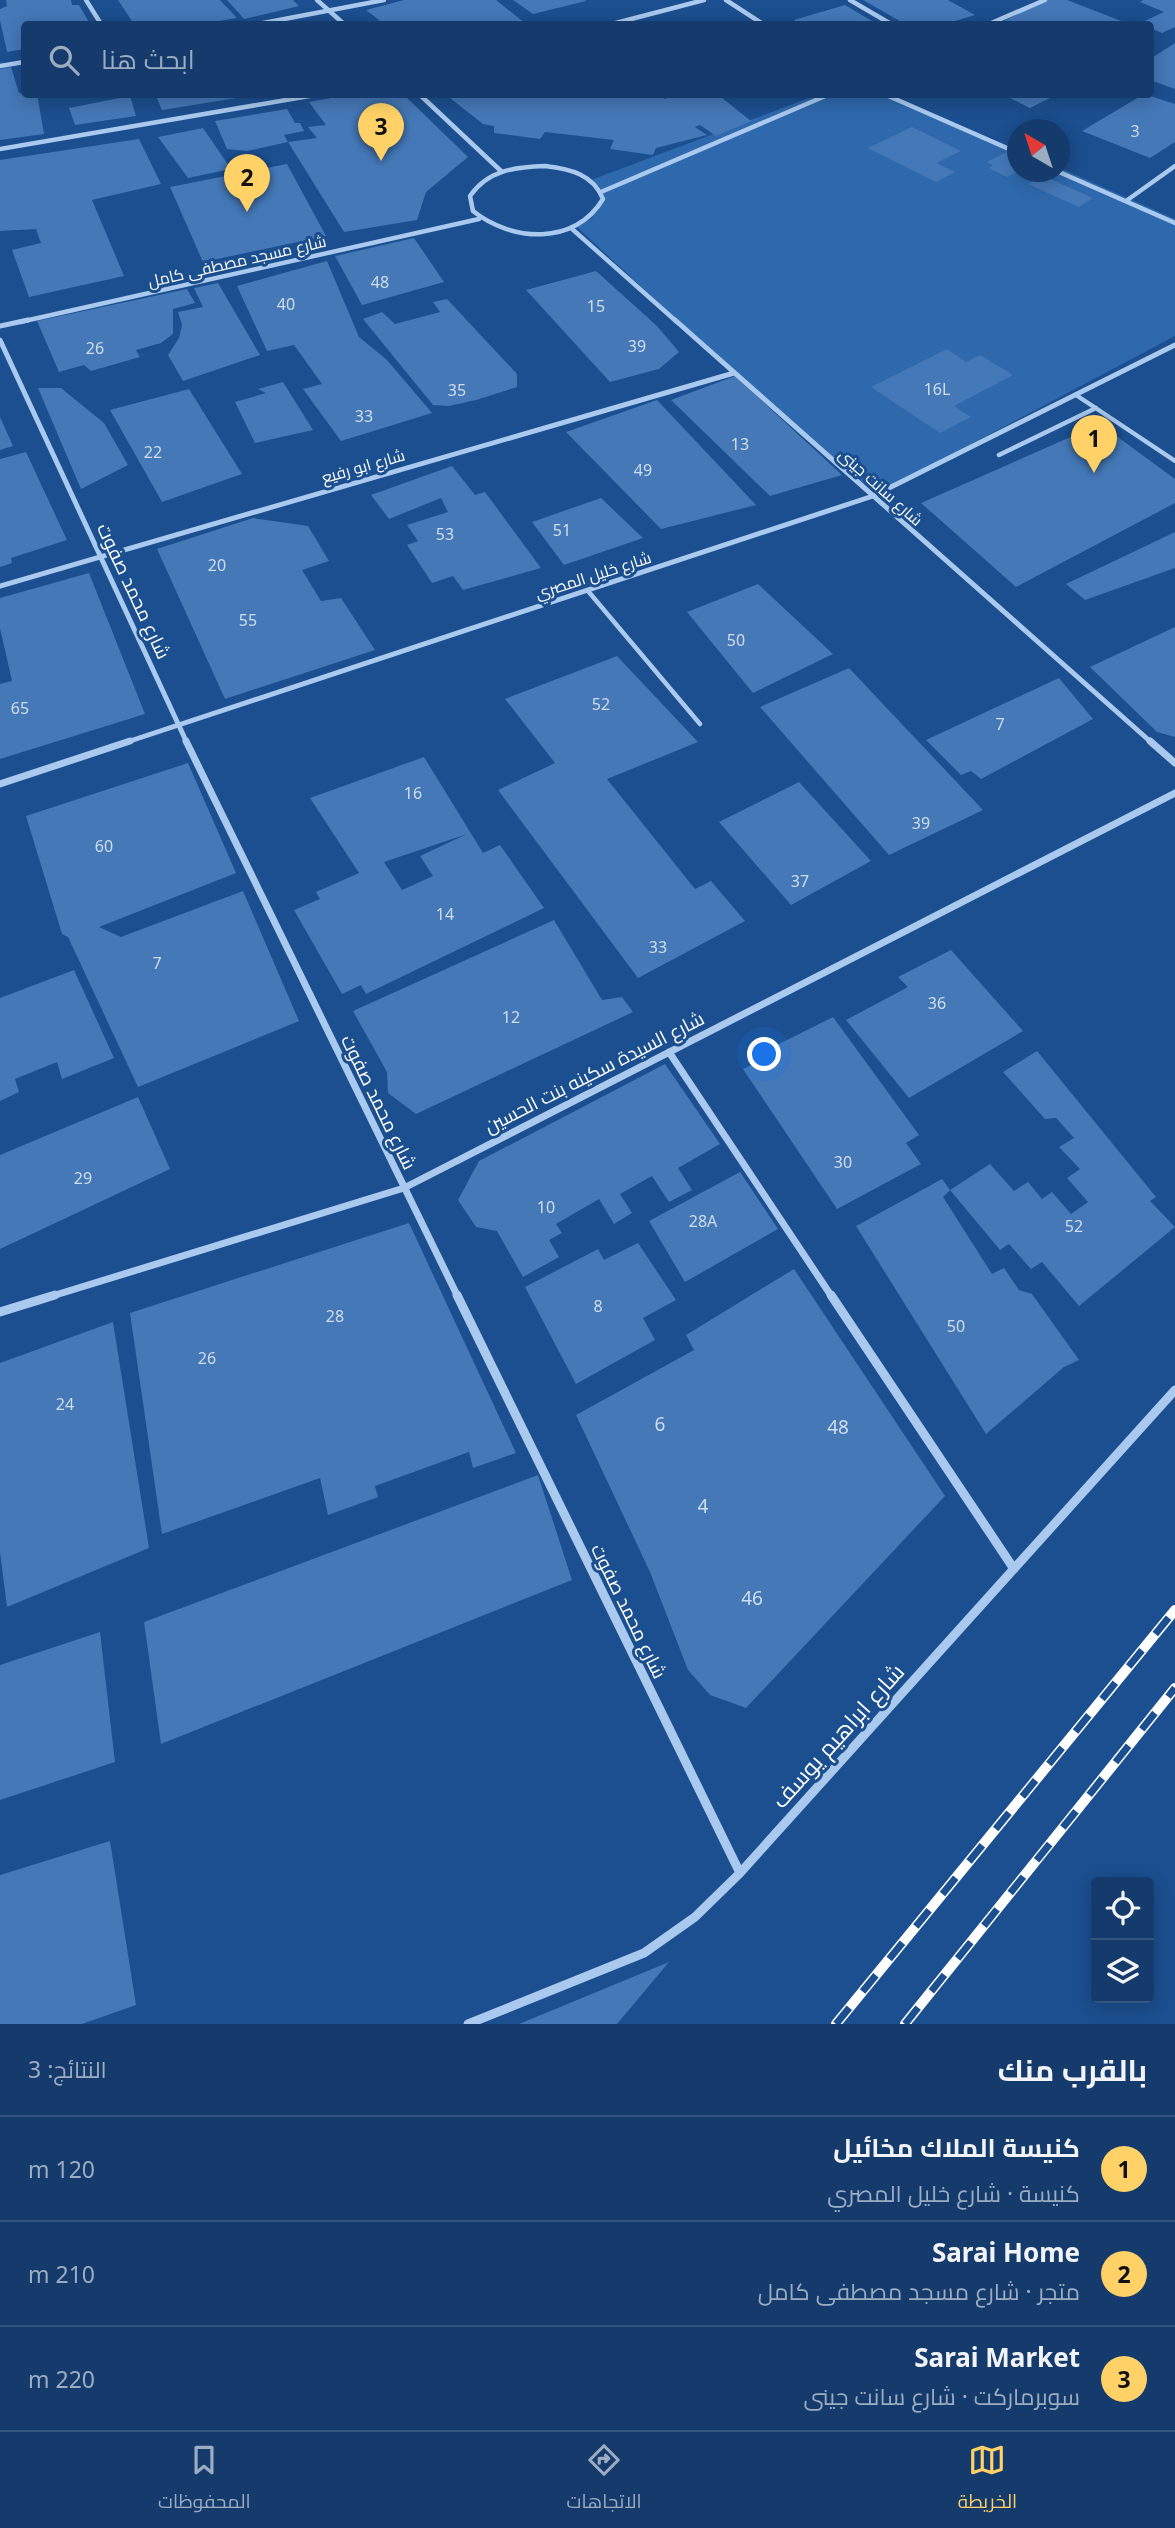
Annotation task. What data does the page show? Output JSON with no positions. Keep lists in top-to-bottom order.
{
  "streets": {
    "street": [
      "شارع مسجد مصطفى كامل",
      "شارع ابو رفيع",
      "شارع سانت جينى",
      "شارع خليل المصري",
      "شارع محمد صفوت",
      "شارع السيدة سكينه بنت الحسين",
      "شارع ابراهيم يوسف"
    ]
  },
  "crossings": [
    ["شارع ابو رفيع", "شارع سانت جينى"],
    ["شارع ابو رفيع", "شارع محمد صفوت"],
    ["شارع سانت جينى", "شارع خليل المصري"],
    ["شارع خليل المصري", "شارع محمد صفوت"],
    ["شارع محمد صفوت", "شارع السيدة سكينه بنت الحسين"],
    ["شارع محمد صفوت", "شارع ابراهيم يوسف"]
  ],
  "house_numbers": [
    "3",
    "48",
    "40",
    "15",
    "39",
    "26",
    "16L",
    "35",
    "33",
    "13",
    "22",
    "49",
    "51",
    "53",
    "20",
    "55",
    "50",
    "52",
    "65",
    "7",
    "16",
    "39",
    "60",
    "37",
    "14",
    "33",
    "7",
    "36",
    "12",
    "30",
    "29",
    "10",
    "28A",
    "52",
    "8",
    "28",
    "50",
    "26",
    "24",
    "6",
    "48",
    "4",
    "46"
  ],
  "north": "top left",
  "page": {
    "search": "ابحث هنا",
    "pins": ["3", "2", "1"],
    "heading": ["بالقرب منك", "النتائج: 3"],
    "list": [
      {
        "mark": "1",
        "name": "كنيسة الملاك مخائيل",
        "note": "كنيسة · شارع خليل المصري",
        "value": "120 m"
      },
      {
        "mark": "2",
        "name": "Sarai Home",
        "note": "متجر · شارع مسجد مصطفى كامل",
        "value": "210 m"
      },
      {
        "mark": "3",
        "name": "Sarai Market",
        "note": "سوبرماركت · شارع سانت جينى",
        "value": "220 m"
      }
    ],
    "nav": ["الخريطة", "الاتجاهات", "المحفوظات"]
  }
}
